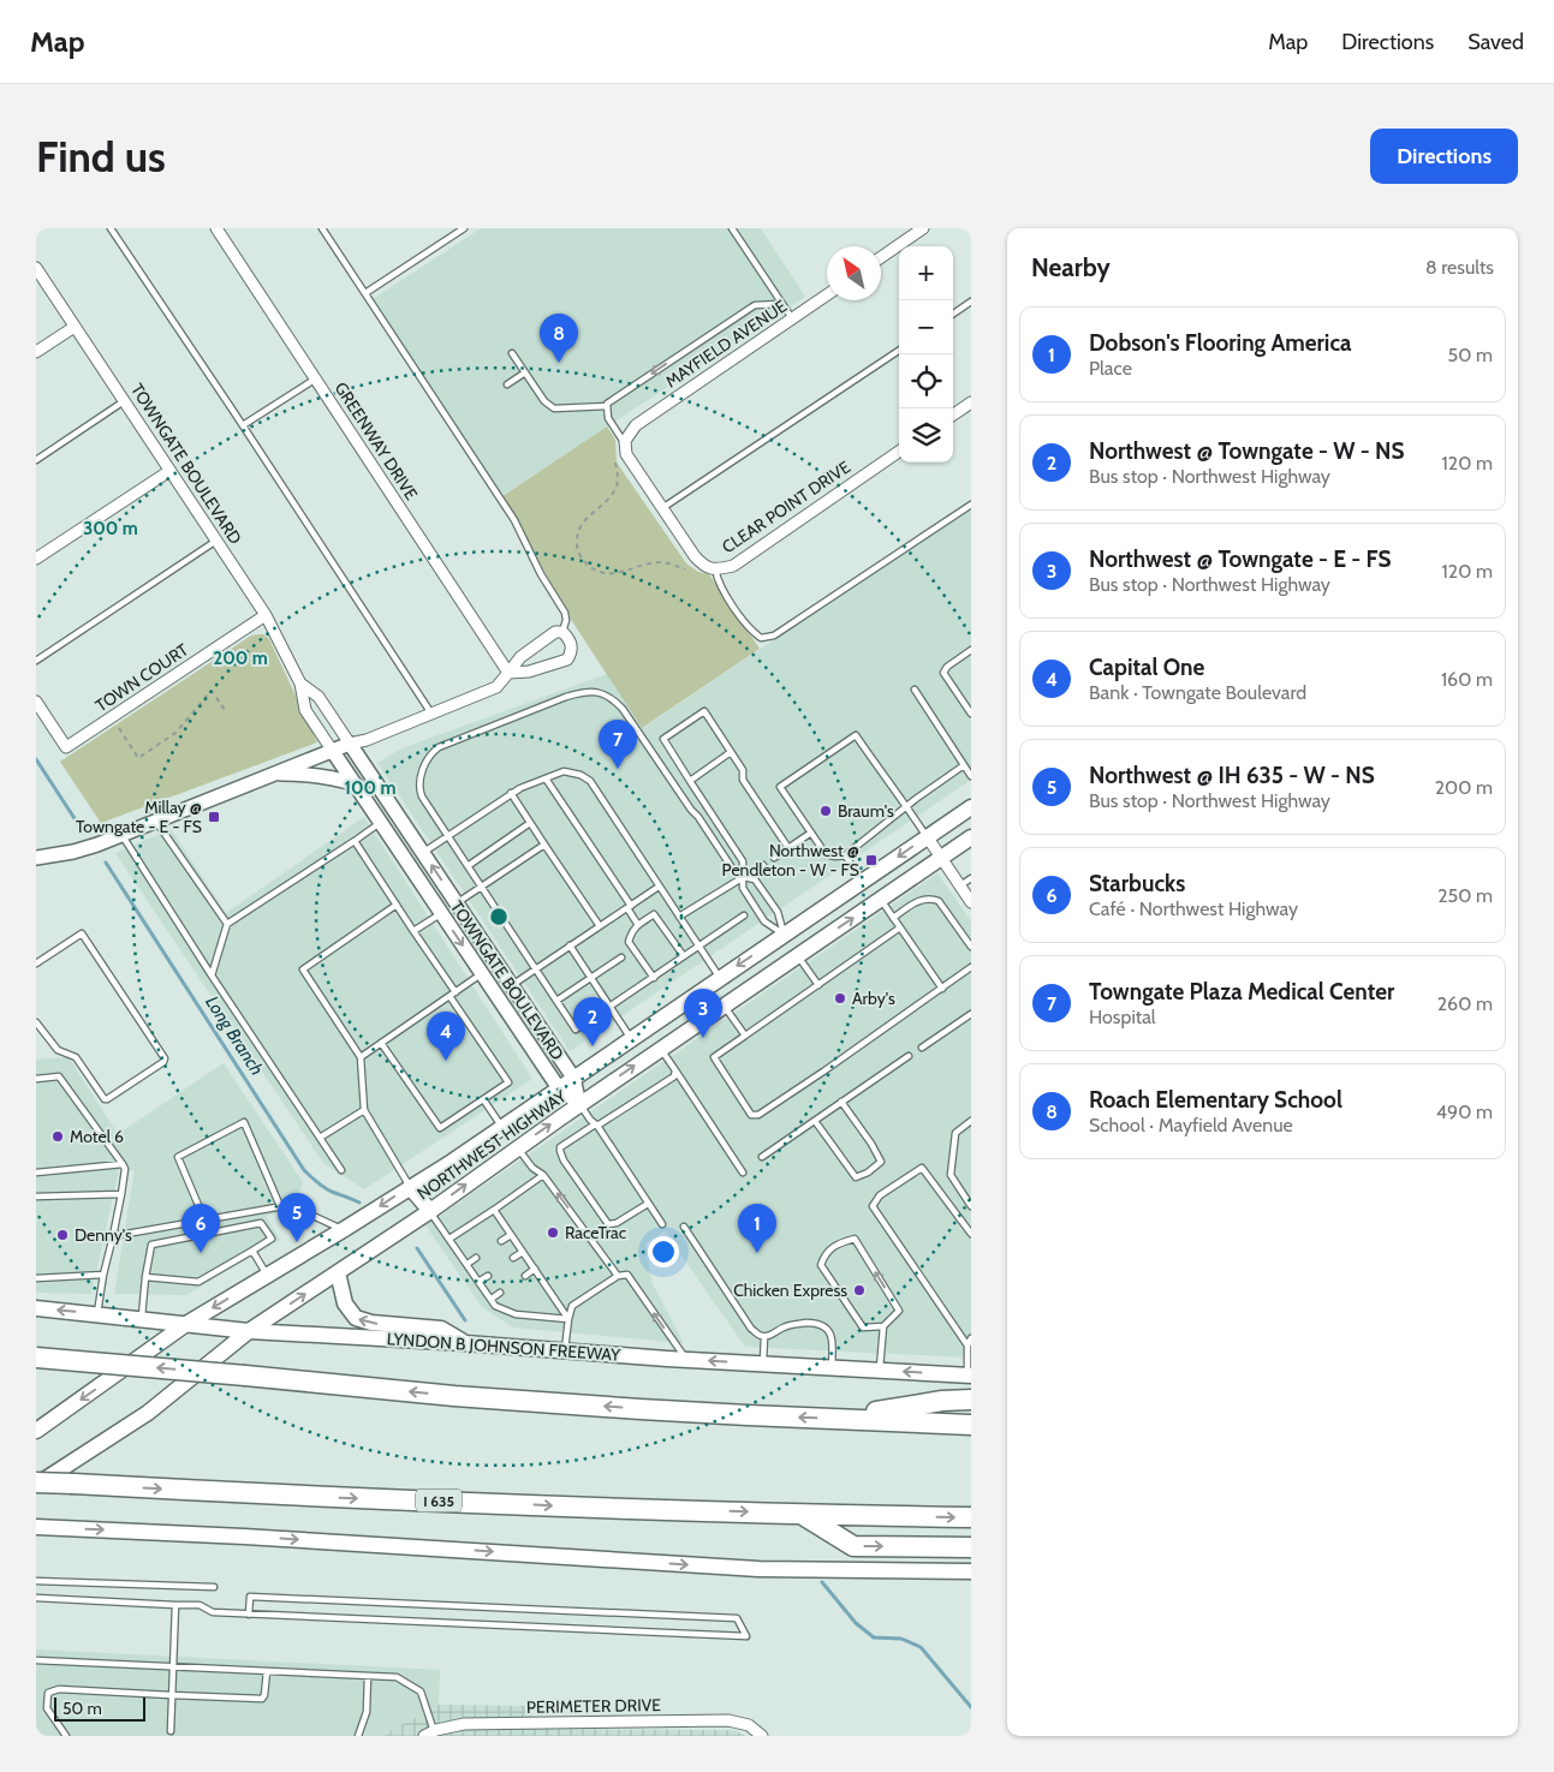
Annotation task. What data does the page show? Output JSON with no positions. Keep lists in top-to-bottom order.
{
  "streets": {
    "highway": ["I 635"],
    "main road": ["NORTHWEST HIGHWAY", "LYNDON B JOHNSON FREEWAY"],
    "street": [
      "MAYFIELD AVENUE",
      "GREENWAY DRIVE",
      "TOWNGATE BOULEVARD",
      "CLEAR POINT DRIVE",
      "TOWN COURT",
      "PERIMETER DRIVE"
    ]
  },
  "crossings": [
    ["MAYFIELD AVENUE", "CLEAR POINT DRIVE"],
    ["TOWNGATE BOULEVARD", "TOWN COURT"],
    ["TOWNGATE BOULEVARD", "NORTHWEST HIGHWAY"],
    ["NORTHWEST HIGHWAY", "LYNDON B JOHNSON FREEWAY"],
    ["NORTHWEST HIGHWAY", "I 635"]
  ],
  "water": ["Long Branch"],
  "places": {
    "other": [
      "Braum's",
      "Arby's",
      "Motel 6",
      "RaceTrac",
      "Denny's",
      "Chicken Express"
    ],
    "transit": ["Millay @ Towngate - E - FS", "Northwest @ Pendleton - W - FS"]
  },
  "scale_bar": "50 m",
  "north": "top left",
  "page": {
    "header": "Map",
    "nav": ["Map", "Directions", "Saved"],
    "buttons": "Directions",
    "title": "Find us",
    "heading": ["Nearby", "8 results"],
    "map_buttons": ["+", "−"],
    "list": [
      {
        "mark": "1",
        "name": "Dobson's Flooring America",
        "note": "Place",
        "value": "50 m"
      },
      {
        "mark": "2",
        "name": "Northwest @ Towngate - W - NS",
        "note": "Bus stop · Northwest Highway",
        "value": "120 m"
      },
      {
        "mark": "3",
        "name": "Northwest @ Towngate - E - FS",
        "note": "Bus stop · Northwest Highway",
        "value": "120 m"
      },
      {
        "mark": "4",
        "name": "Capital One",
        "note": "Bank · Towngate Boulevard",
        "value": "160 m"
      },
      {
        "mark": "5",
        "name": "Northwest @ IH 635 - W - NS",
        "note": "Bus stop · Northwest Highway",
        "value": "200 m"
      },
      {
        "mark": "6",
        "name": "Starbucks",
        "note": "Café · Northwest Highway",
        "value": "250 m"
      },
      {
        "mark": "7",
        "name": "Towngate Plaza Medical Center",
        "note": "Hospital",
        "value": "260 m"
      },
      {
        "mark": "8",
        "name": "Roach Elementary School",
        "note": "School · Mayfield Avenue",
        "value": "490 m"
      }
    ],
    "pins": [
      "8",
      "7",
      "3",
      "2",
      "4",
      "5",
      "1",
      "6"
    ],
    "scale": "50 m"
  },
  "rings": ["300 m", "200 m", "100 m"]
}
